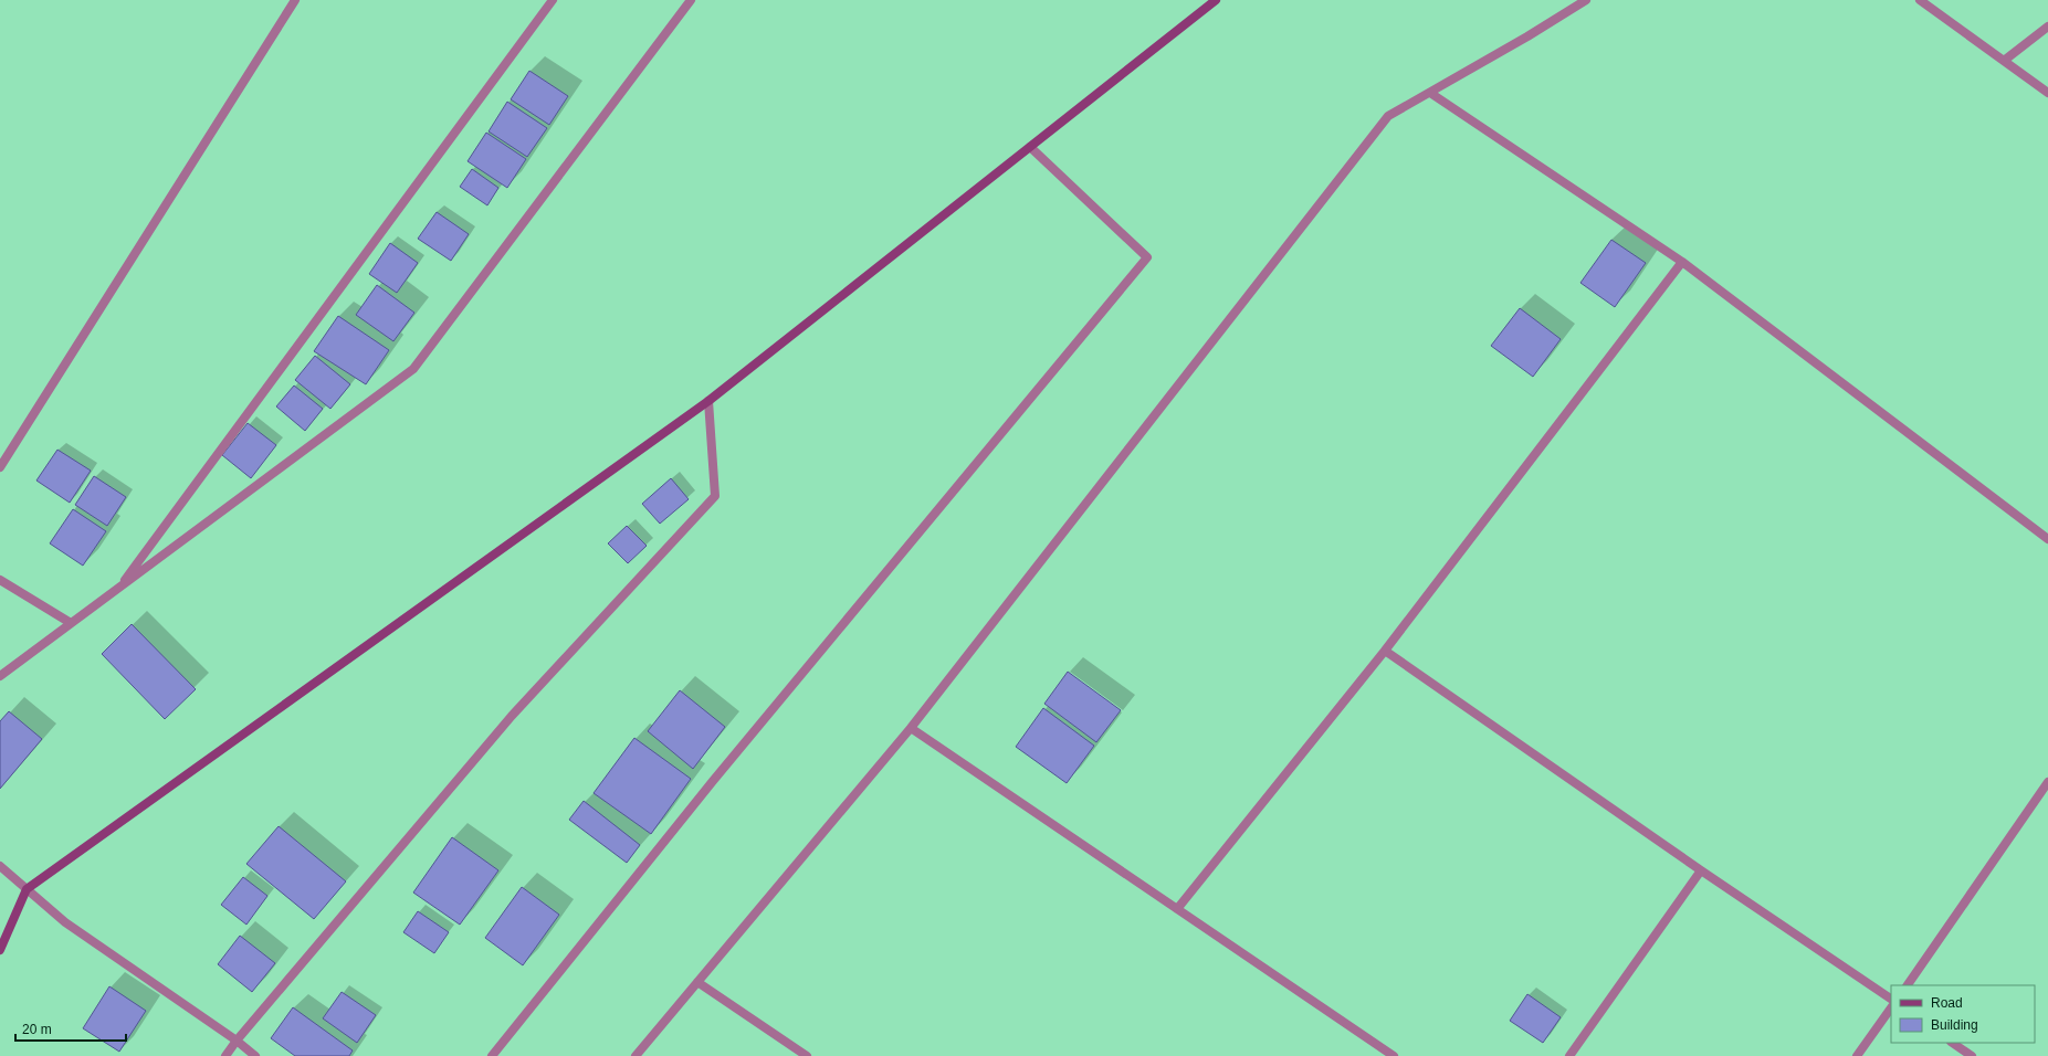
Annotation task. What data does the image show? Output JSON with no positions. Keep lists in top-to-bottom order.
{
  "legend": ["Road", "Building"],
  "scale_bar": "20 m"
}
